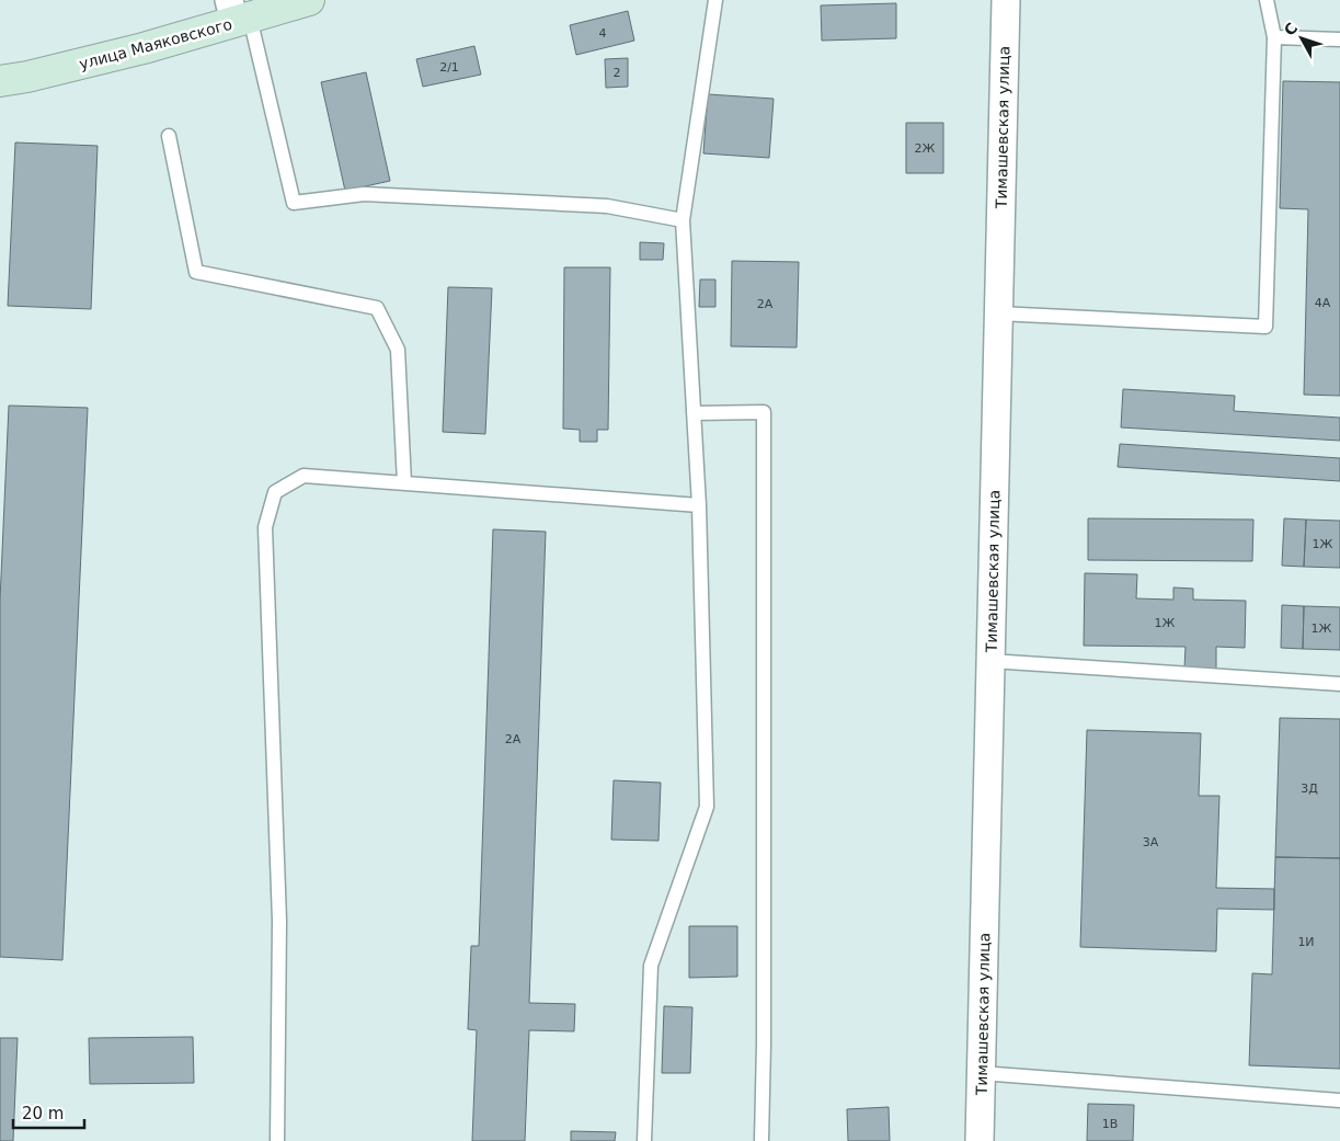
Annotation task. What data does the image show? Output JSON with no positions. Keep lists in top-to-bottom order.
{
  "streets": {
    "main road": ["улица Маяковского"],
    "street": ["Тимашевская улица"]
  },
  "house_numbers": [
    "4",
    "2/1",
    "2",
    "2Ж",
    "4А",
    "2А",
    "1Ж",
    "1Ж",
    "1Ж",
    "2А",
    "3Д",
    "3А",
    "1И",
    "1В"
  ],
  "scale_bar": "20 m",
  "north": "top left"
}
